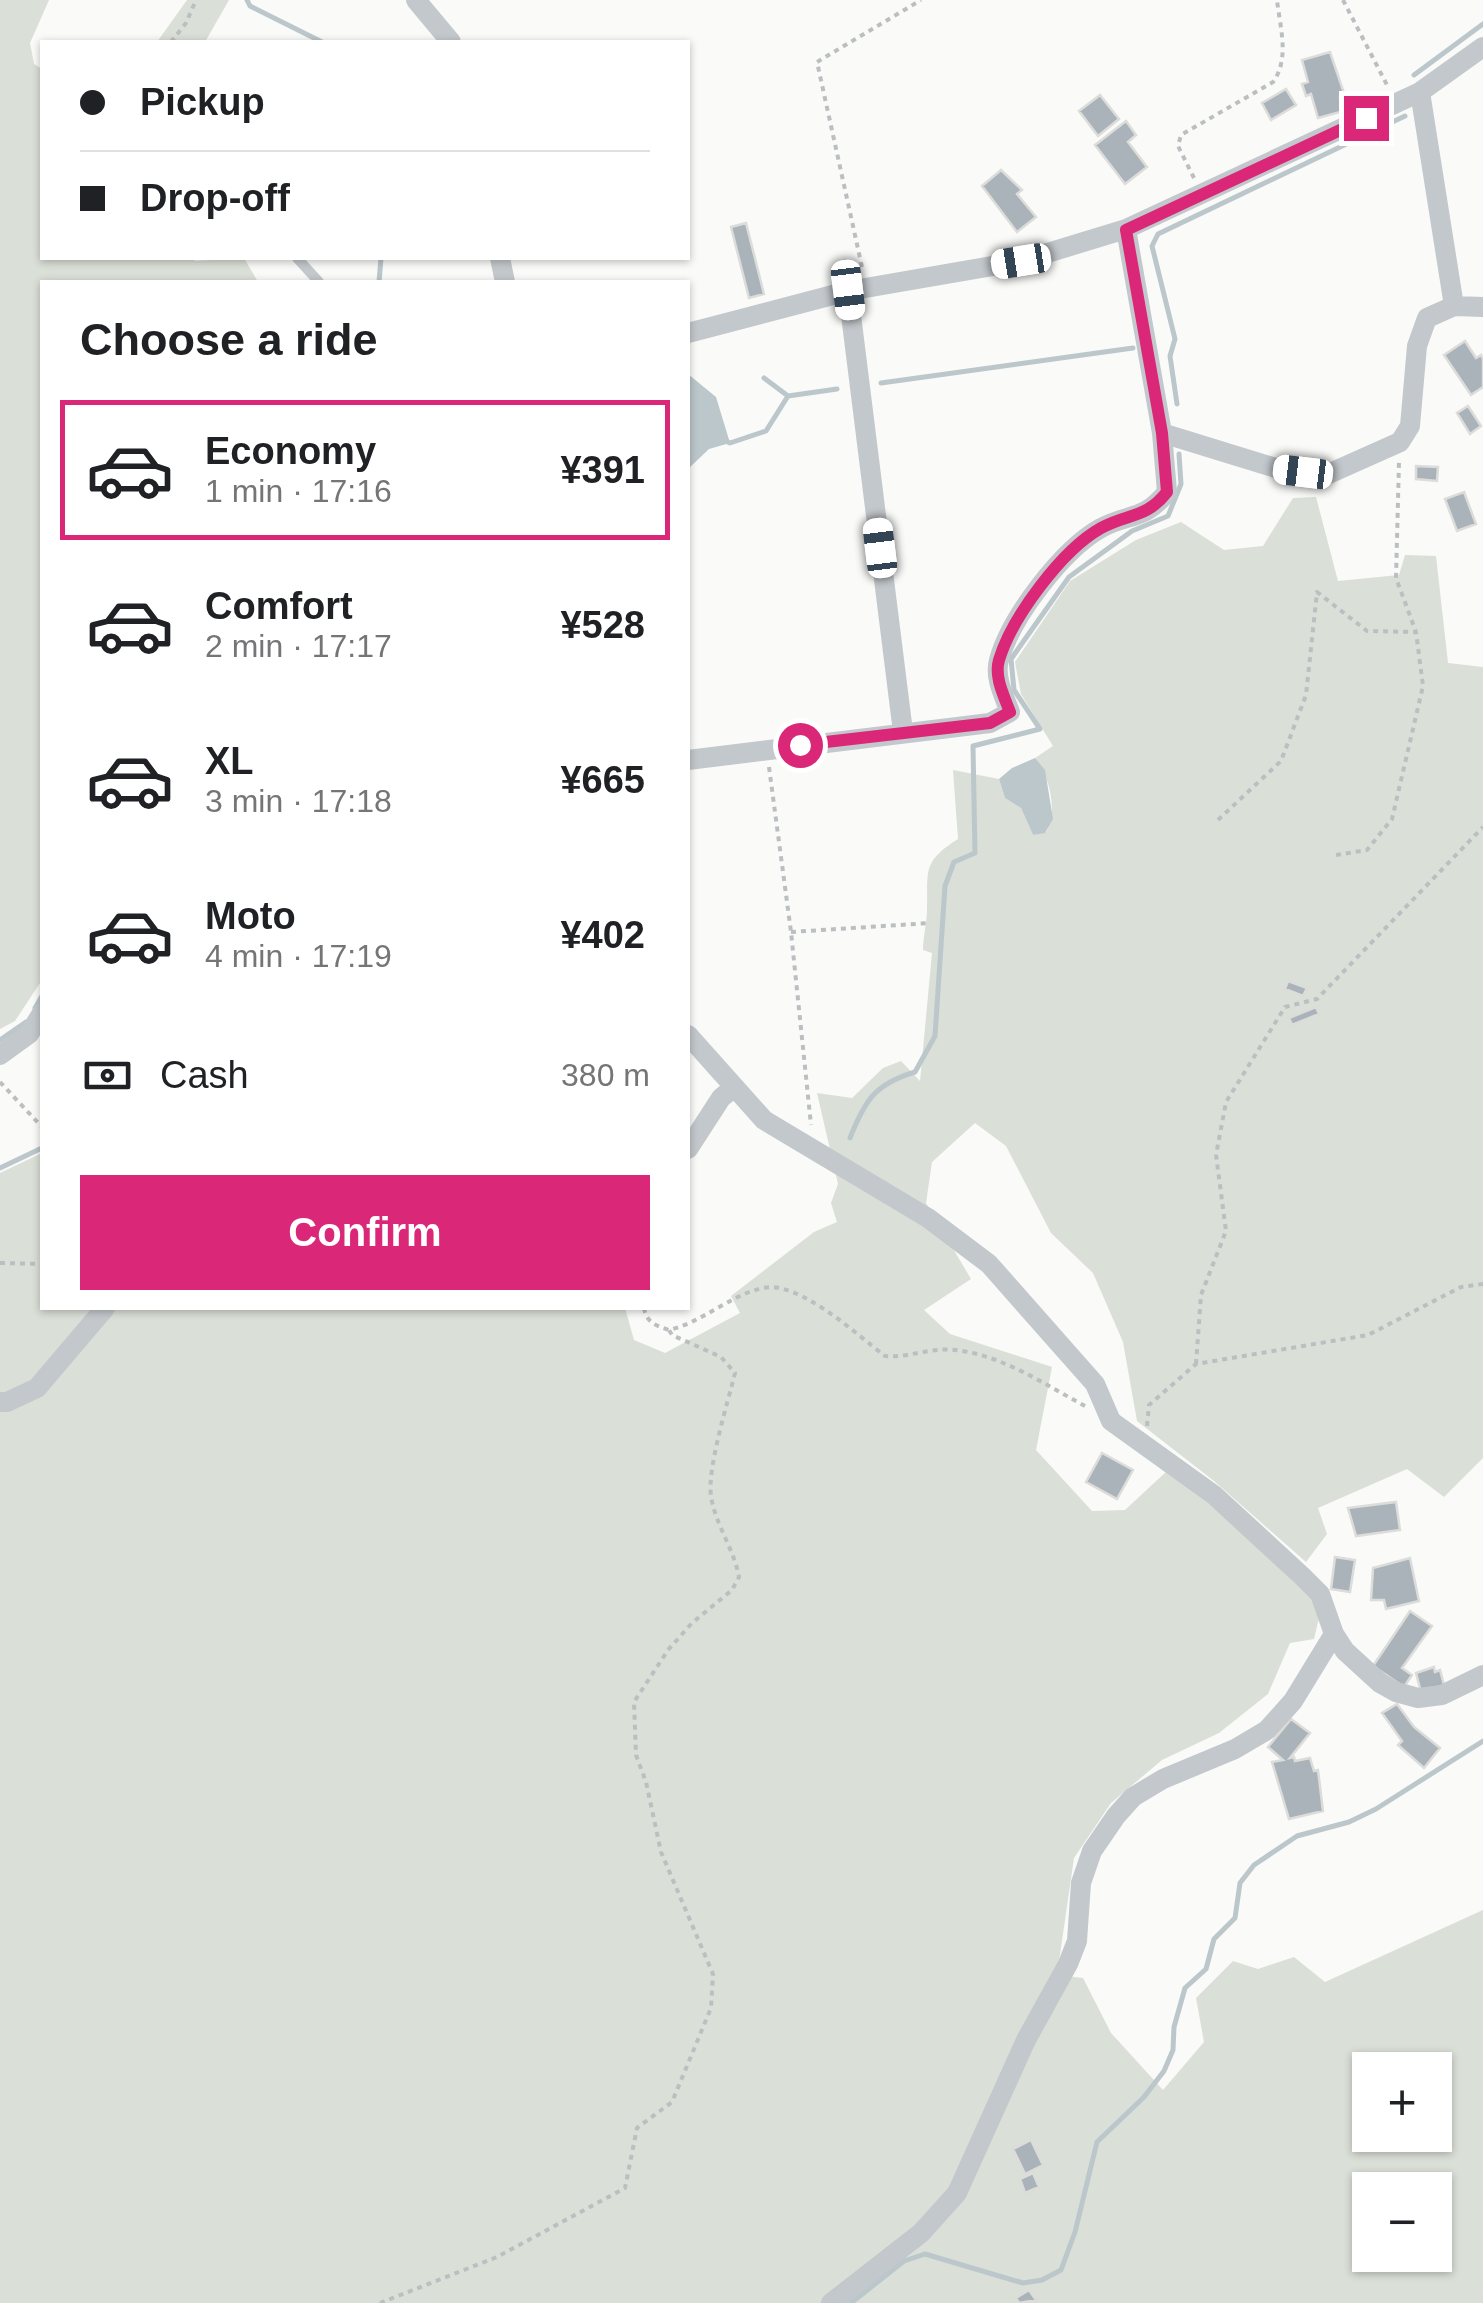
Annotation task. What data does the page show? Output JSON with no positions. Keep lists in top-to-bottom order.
{
  "page": {
    "banner": ["Pickup", "Drop-off"],
    "heading": "Choose a ride",
    "list": [
      {
        "name": "Economy",
        "note": "1 min · 17:16",
        "value": "¥391"
      },
      {
        "name": "Comfort",
        "note": "2 min · 17:17",
        "value": "¥528"
      },
      {
        "name": "XL",
        "note": "3 min · 17:18",
        "value": "¥665"
      },
      {
        "name": "Moto",
        "note": "4 min · 17:19",
        "value": "¥402"
      }
    ],
    "pay": ["Cash", "380 m"],
    "buttons": "Confirm",
    "map_buttons": ["+", "−"]
  }
}
